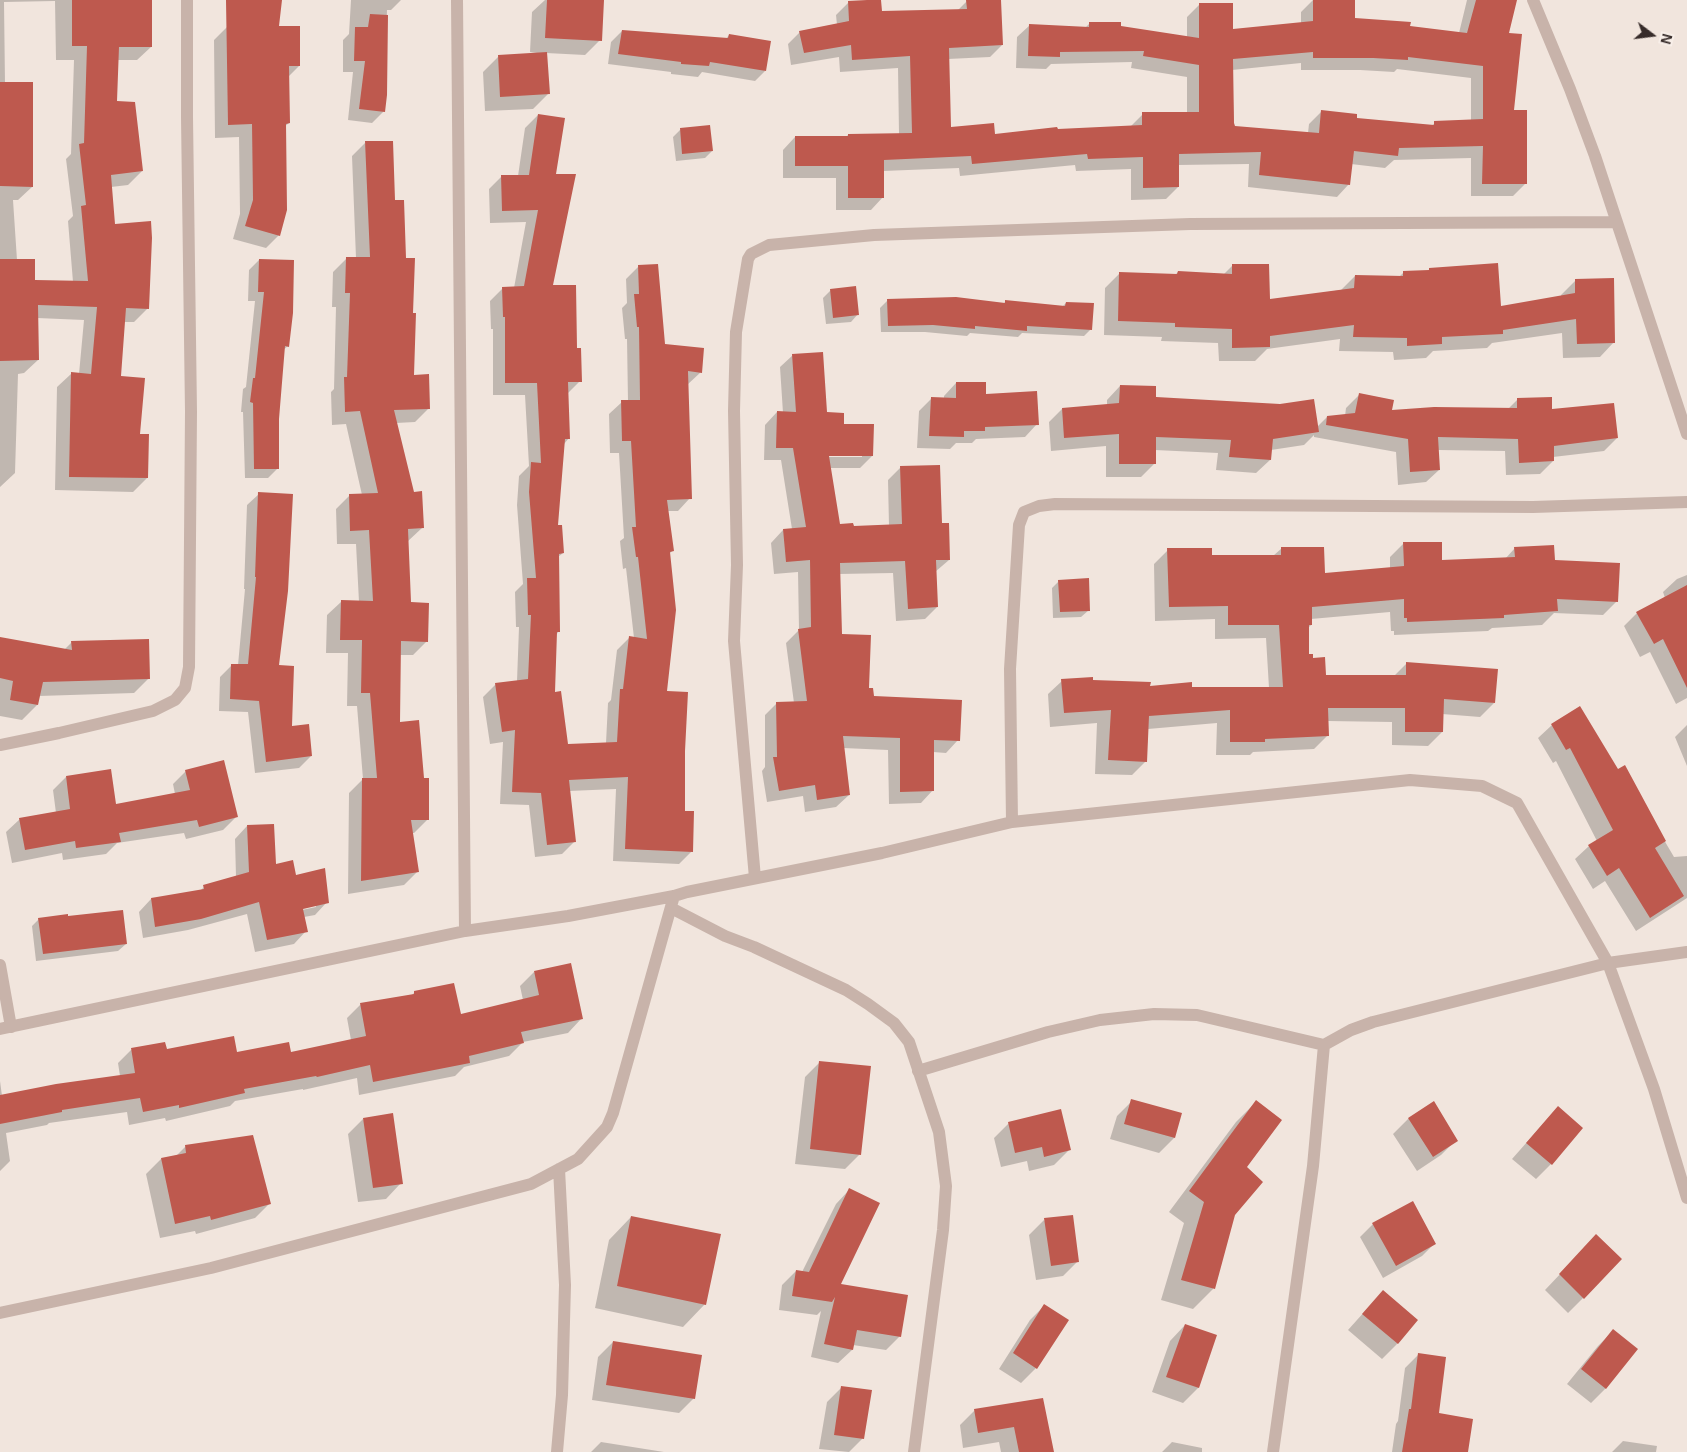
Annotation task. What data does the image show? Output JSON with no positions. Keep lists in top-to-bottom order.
{
  "north": "right"
}
